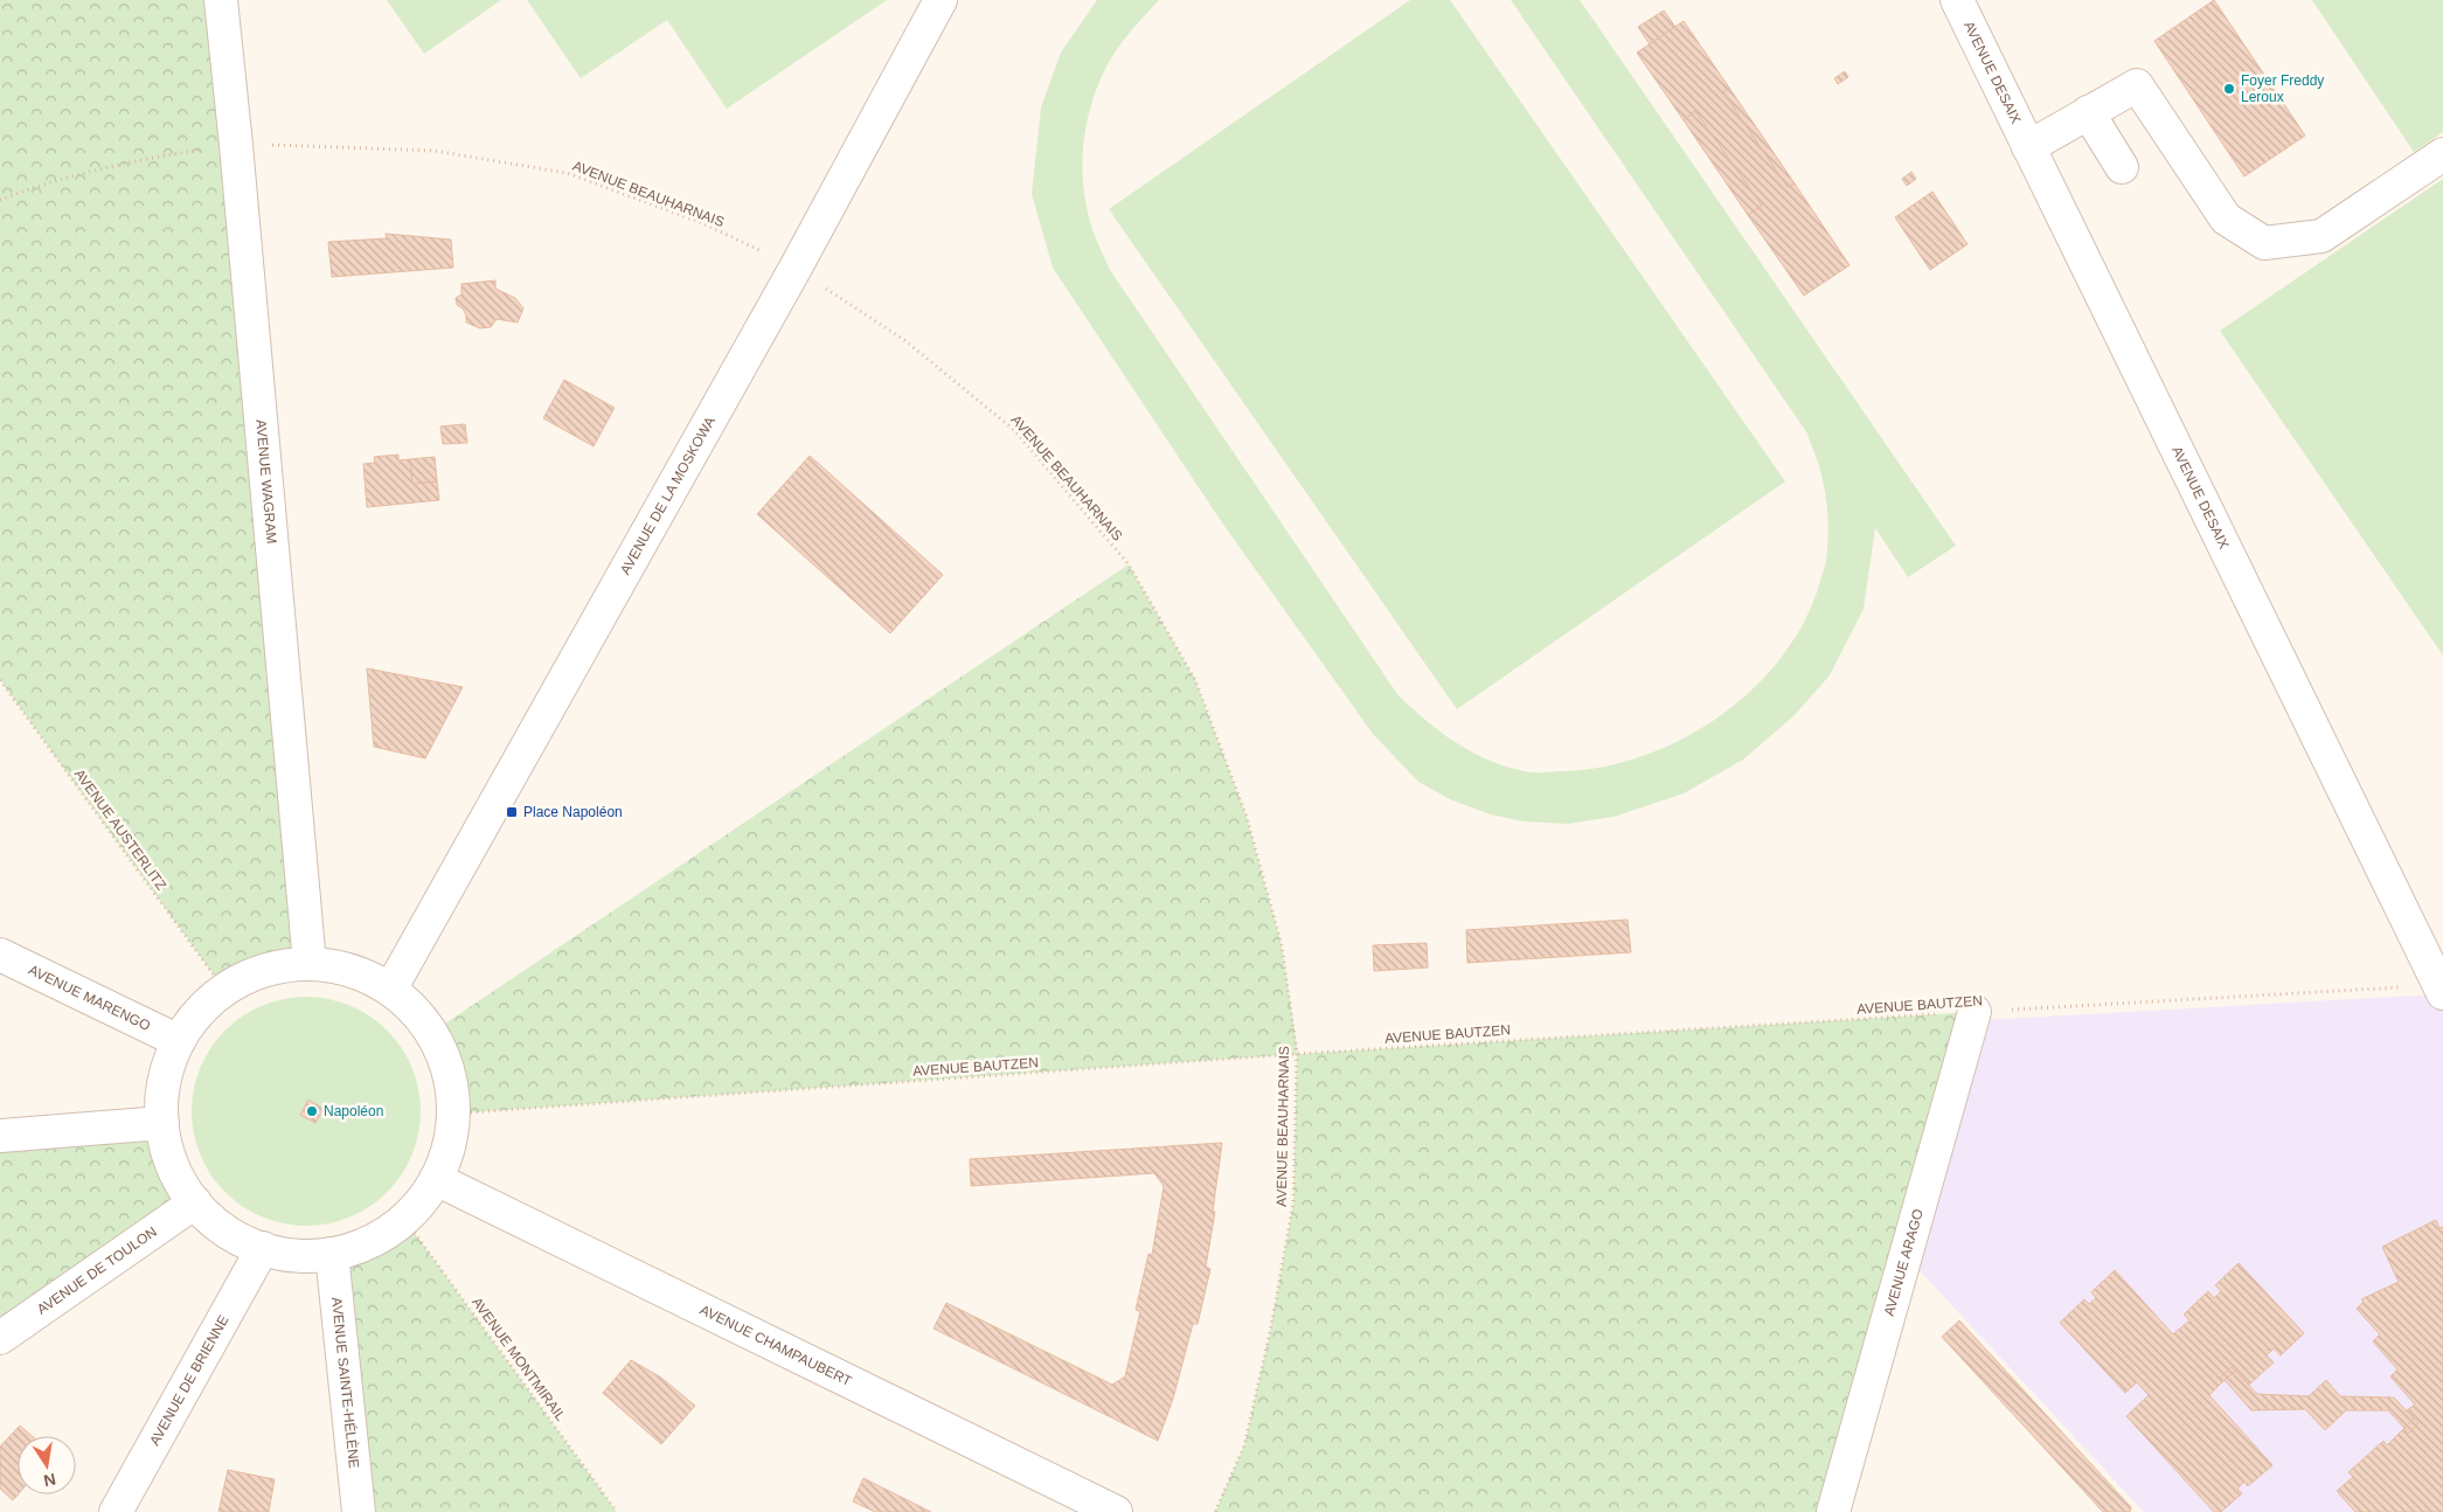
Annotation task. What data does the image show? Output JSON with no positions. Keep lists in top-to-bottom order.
{
  "streets": {
    "street": [
      "AVENUE DESAIX",
      "AVENUE WAGRAM",
      "AVENUE DE LA MOSKOWA",
      "AVENUE MARENGO",
      "AVENUE ARAGO",
      "AVENUE DE TOULON",
      "AVENUE CHAMPAUBERT",
      "AVENUE DE BRIENNE",
      "AVENUE SAINTE-HÉLÈNE"
    ],
    "path": [
      "AVENUE BEAUHARNAIS",
      "AVENUE AUSTERLITZ",
      "AVENUE BAUTZEN",
      "AVENUE MONTMIRAIL"
    ]
  },
  "crossings": [
    ["AVENUE DESAIX", "AVENUE BAUTZEN"],
    ["AVENUE BEAUHARNAIS", "AVENUE WAGRAM"],
    ["AVENUE BEAUHARNAIS", "AVENUE DE LA MOSKOWA"],
    ["AVENUE BEAUHARNAIS", "AVENUE BAUTZEN"],
    ["AVENUE BAUTZEN", "AVENUE ARAGO"]
  ],
  "places": {
    "other": ["Foyer Freddy Leroux", "Napoléon"],
    "transit": ["Place Napoléon"]
  },
  "north": "bottom"
}
